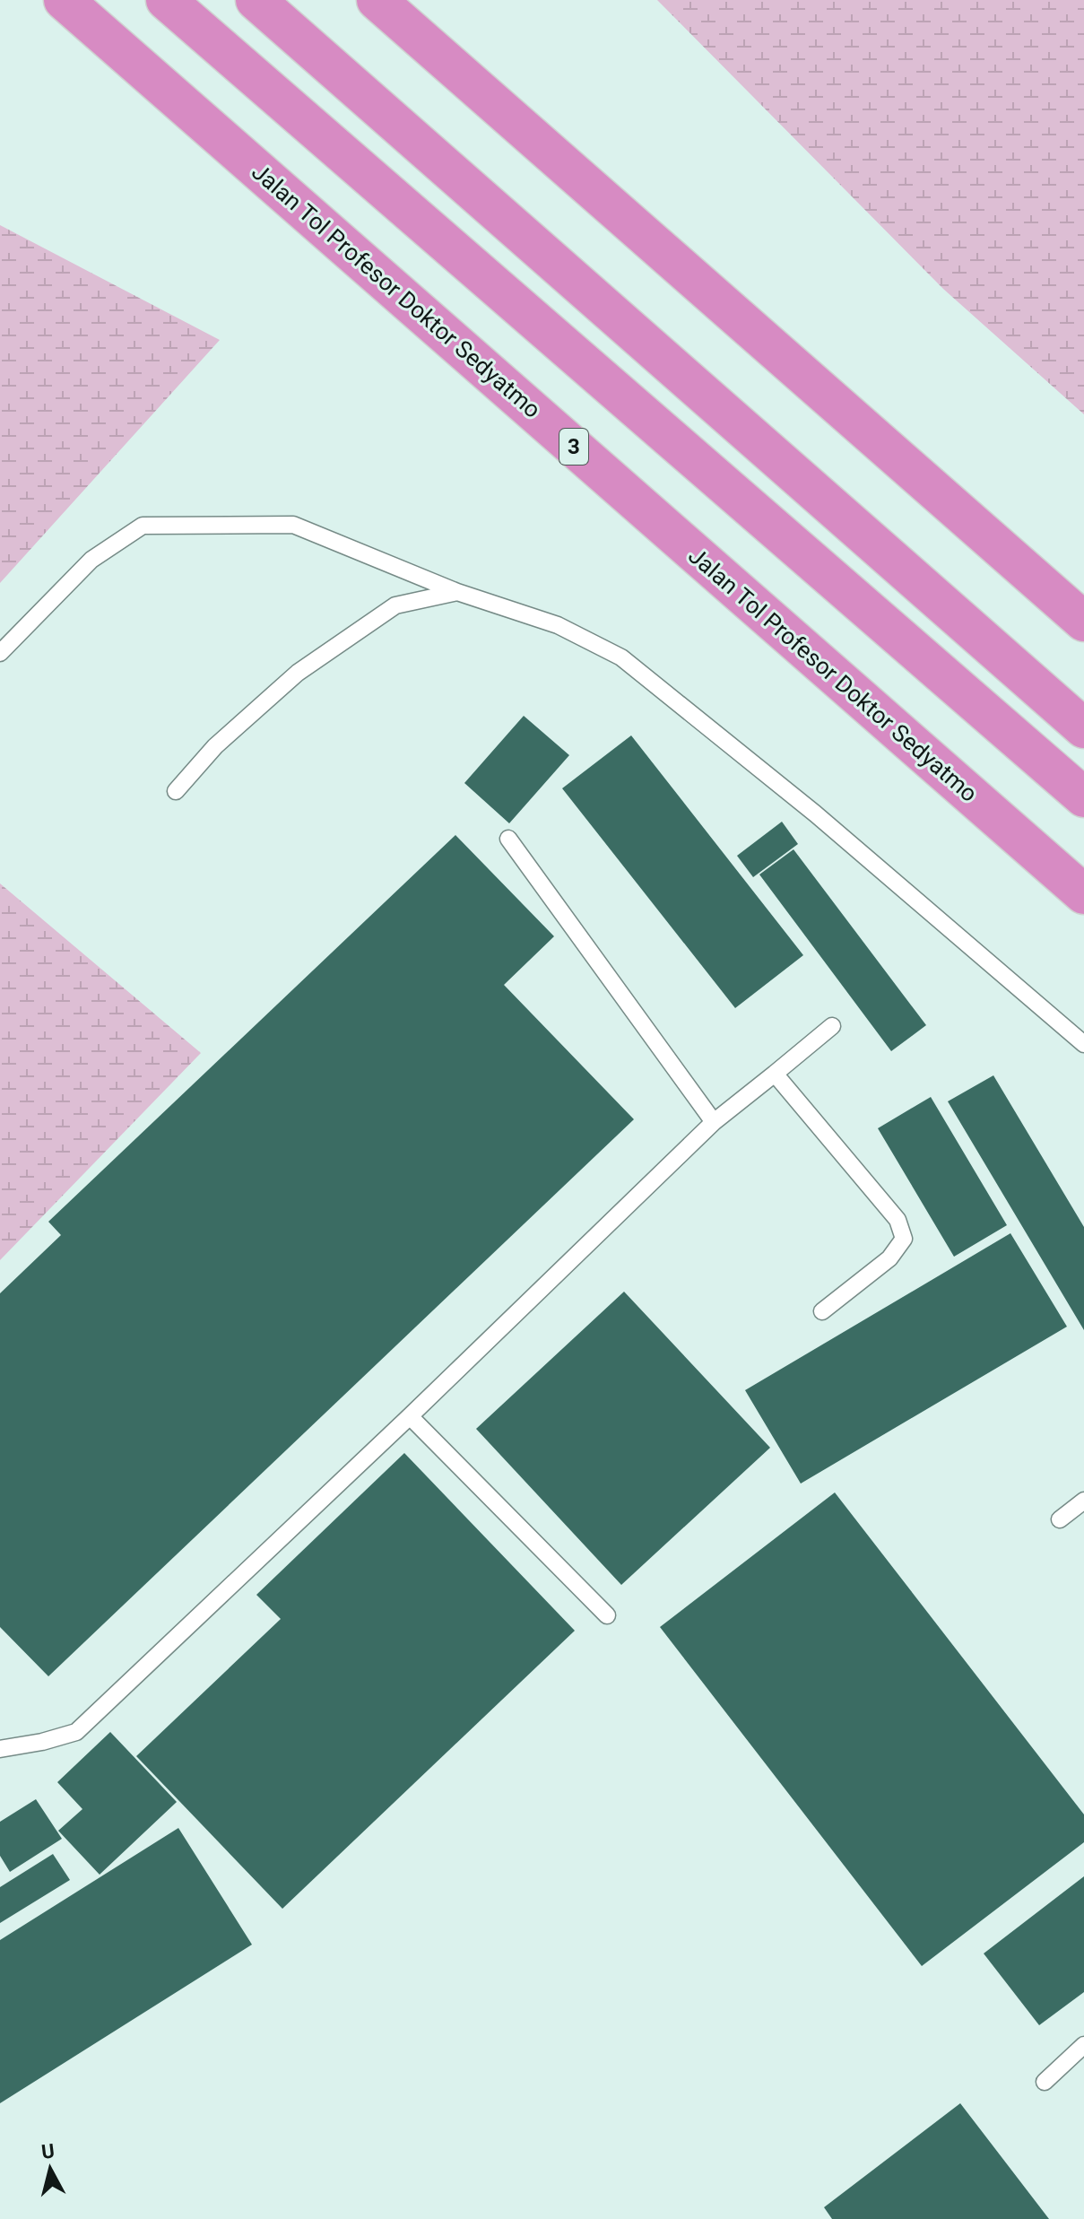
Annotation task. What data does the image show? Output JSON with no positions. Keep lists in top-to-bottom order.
{
  "streets": {
    "highway": ["Jalan Tol Profesor Doktor Sedyatmo", "3"]
  },
  "north": "top"
}
